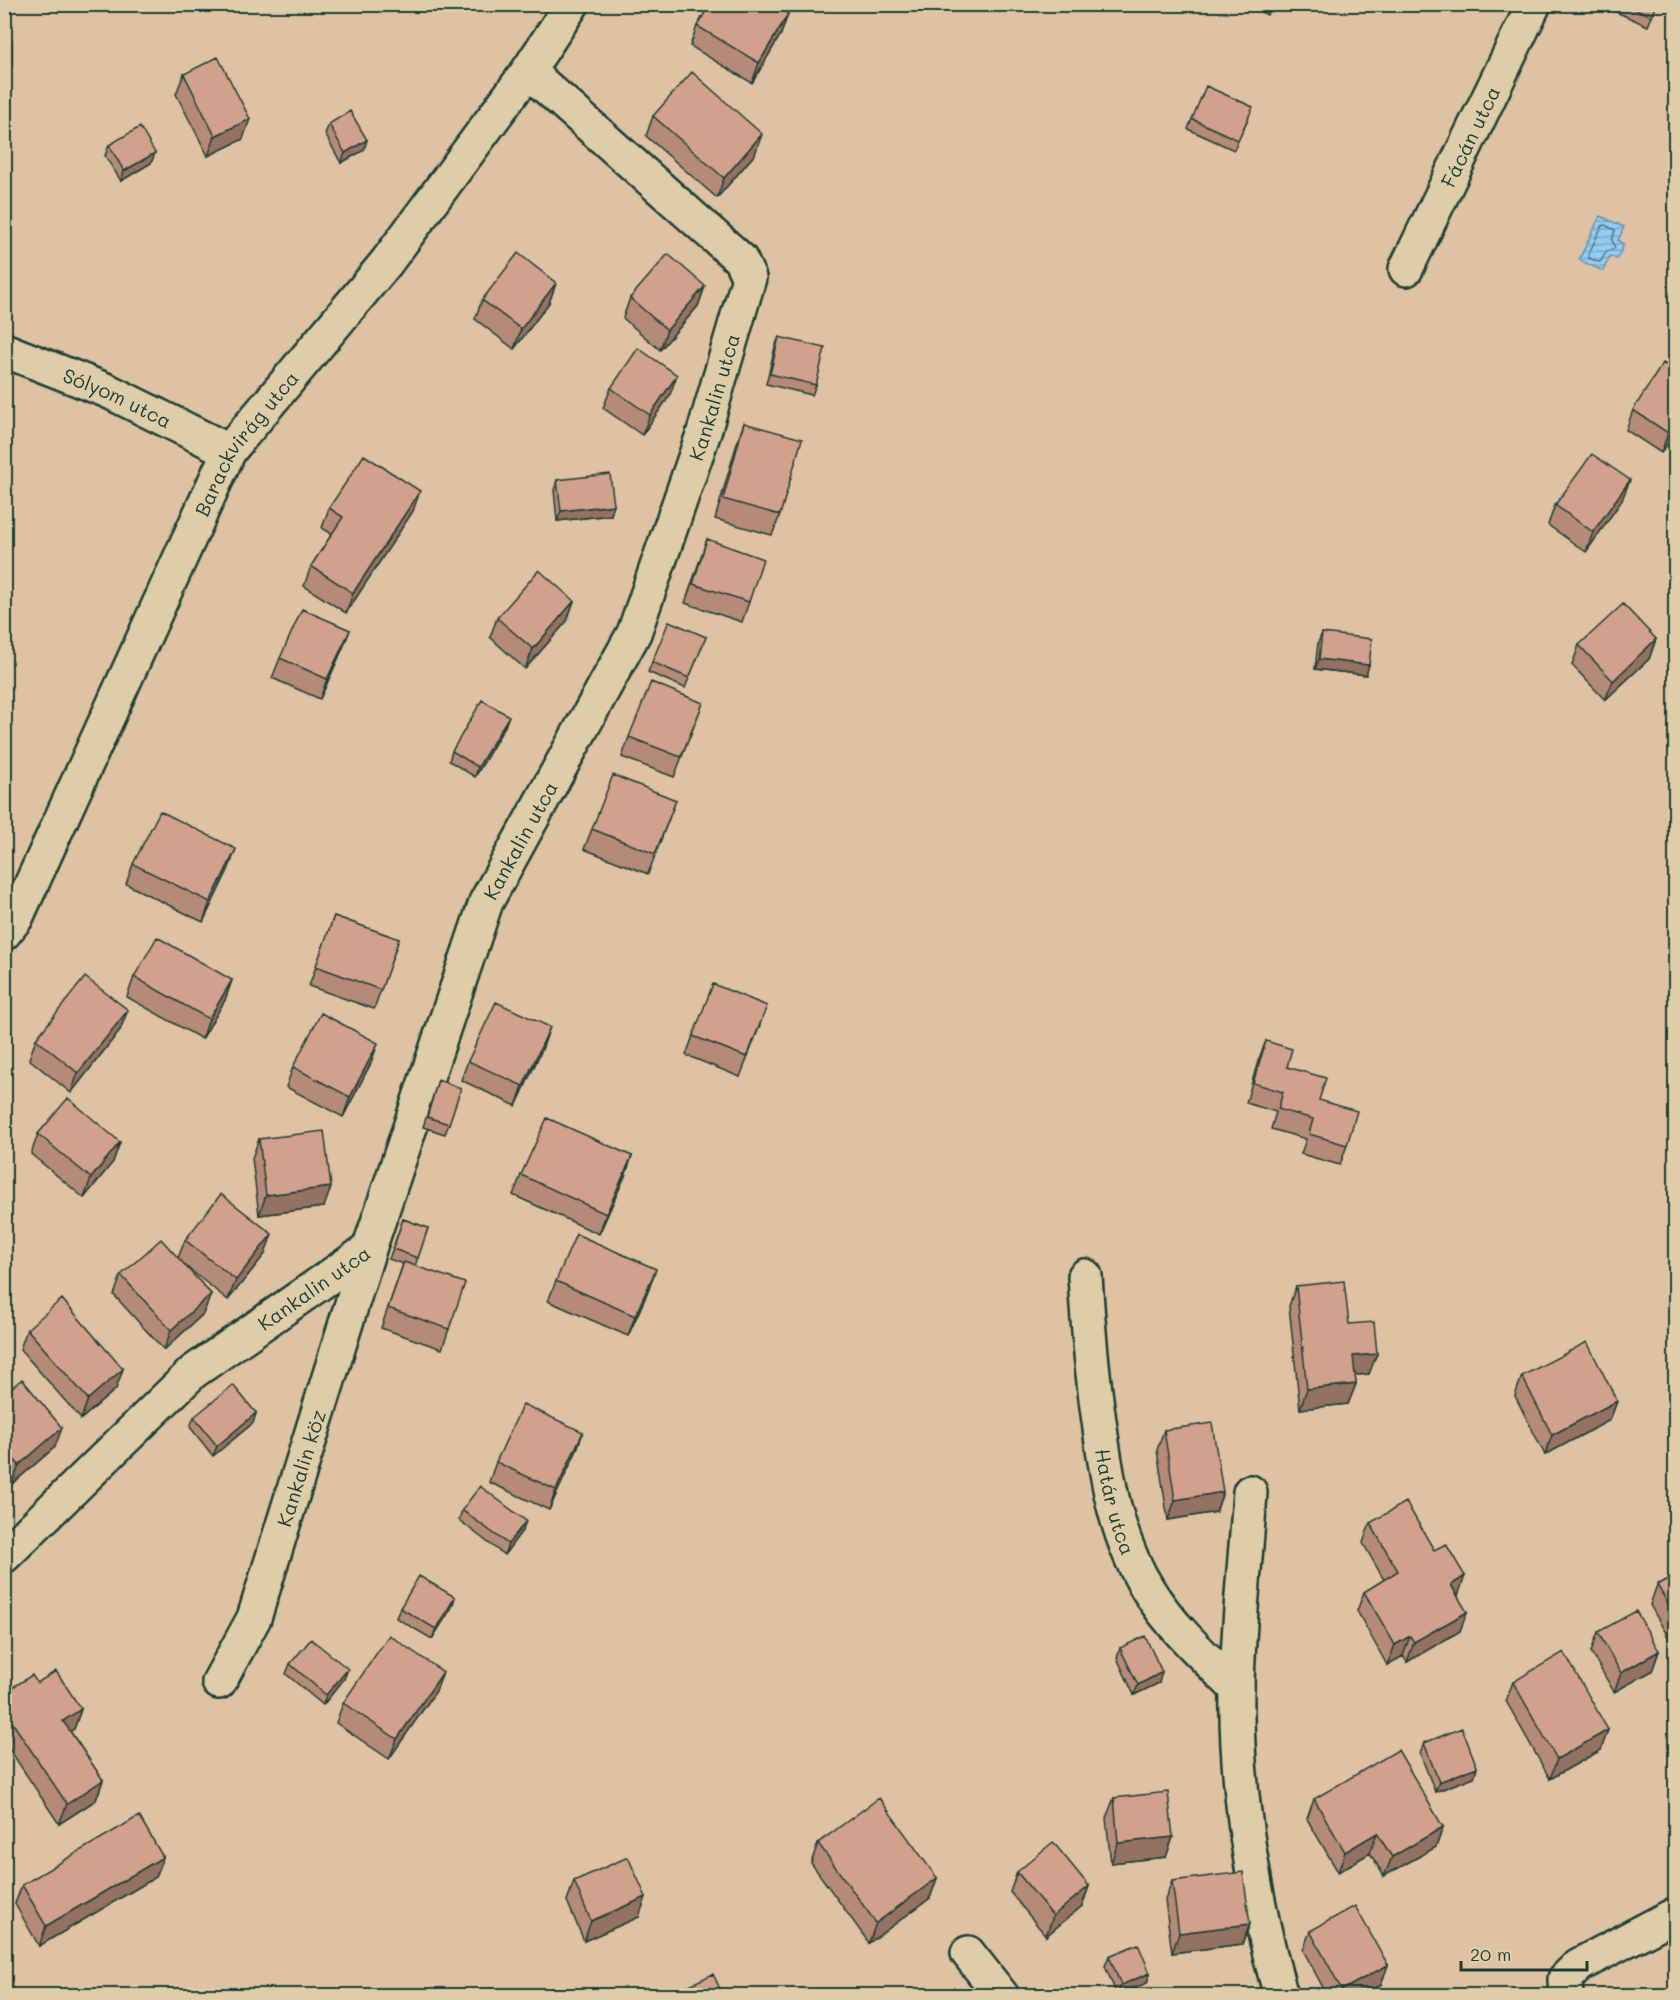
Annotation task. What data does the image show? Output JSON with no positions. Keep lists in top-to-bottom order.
{
  "streets": {
    "street": [
      "Fácán utca",
      "Kankalin utca",
      "Sólyom utca",
      "Barackvirág utca",
      "Kankalin köz",
      "Határ utca"
    ]
  },
  "crossings": [
    ["Kankalin utca", "Barackvirág utca"],
    ["Kankalin utca", "Kankalin köz"],
    ["Sólyom utca", "Barackvirág utca"]
  ],
  "scale_bar": "20 m"
}
